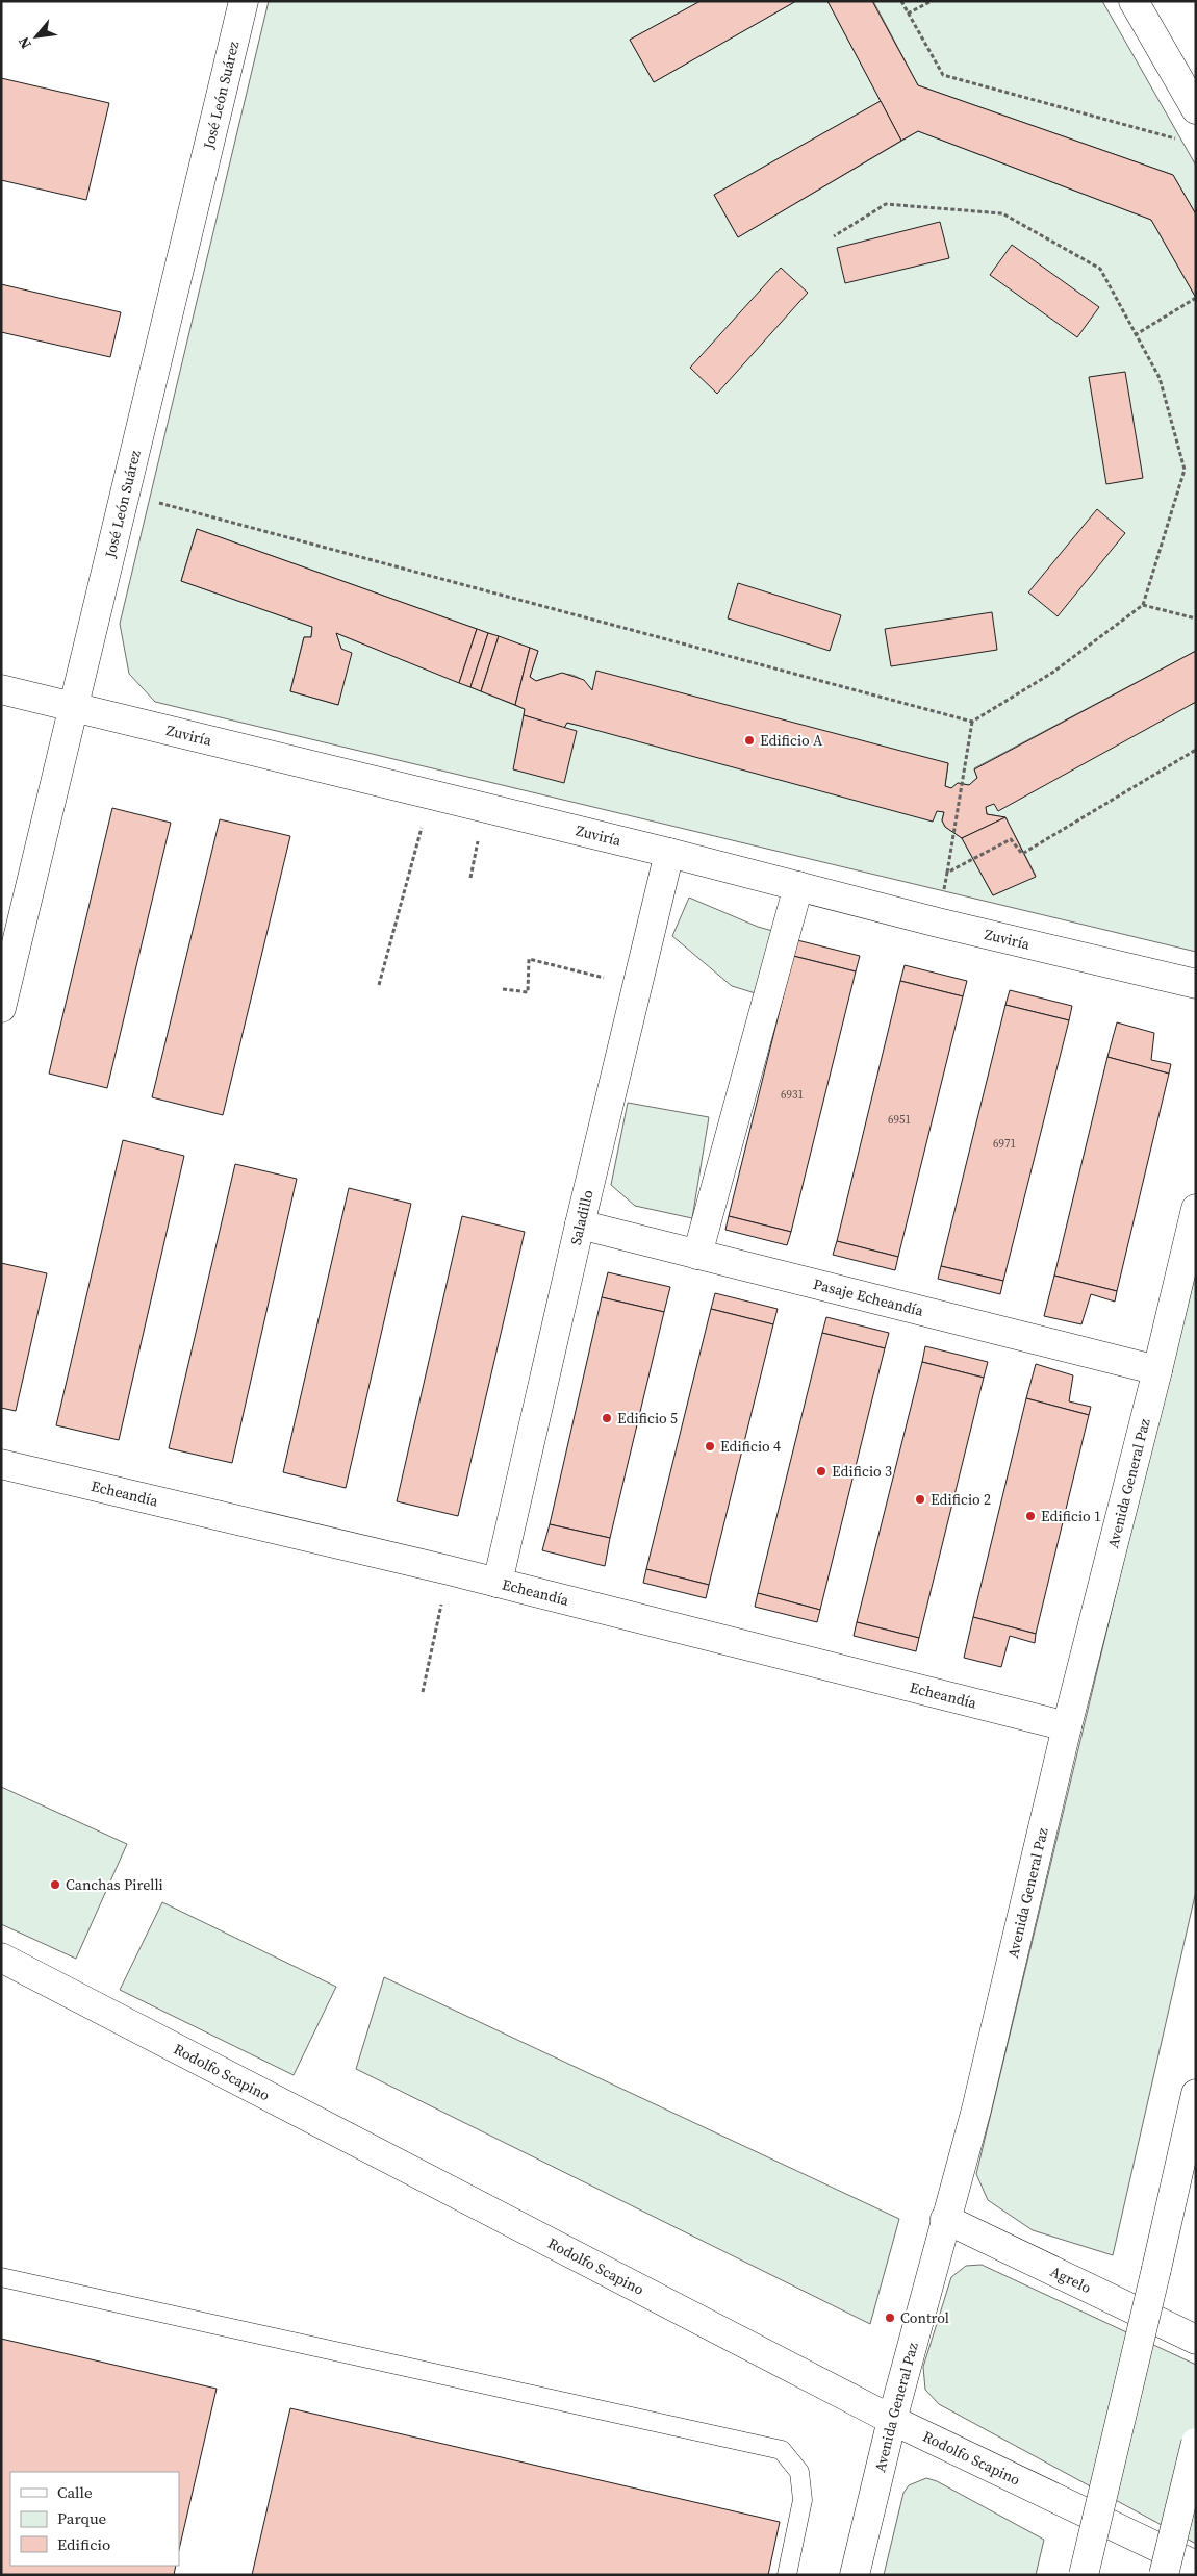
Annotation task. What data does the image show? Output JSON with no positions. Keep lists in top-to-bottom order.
{
  "streets": {
    "main road": [
      "José León Suárez",
      "Zuviría",
      "Saladillo",
      "Pasaje Echeandía",
      "Avenida General Paz",
      "Echeandía",
      "Rodolfo Scapino",
      "Agrelo"
    ]
  },
  "crossings": [
    ["José León Suárez", "Zuviría"],
    ["Zuviría", "Saladillo"],
    ["Saladillo", "Pasaje Echeandía"],
    ["Saladillo", "Echeandía"],
    ["Pasaje Echeandía", "Avenida General Paz"],
    ["Avenida General Paz", "Echeandía"],
    ["Avenida General Paz", "Rodolfo Scapino"],
    ["Avenida General Paz", "Agrelo"]
  ],
  "places": [
    "Edificio A",
    "Edificio 5",
    "Edificio 4",
    "Edificio 3",
    "Edificio 2",
    "Edificio 1",
    "Canchas Pirelli",
    "Control"
  ],
  "house_numbers": ["6931", "6951", "6971"],
  "legend": ["Calle", "Parque", "Edificio"],
  "north": "bottom left"
}
